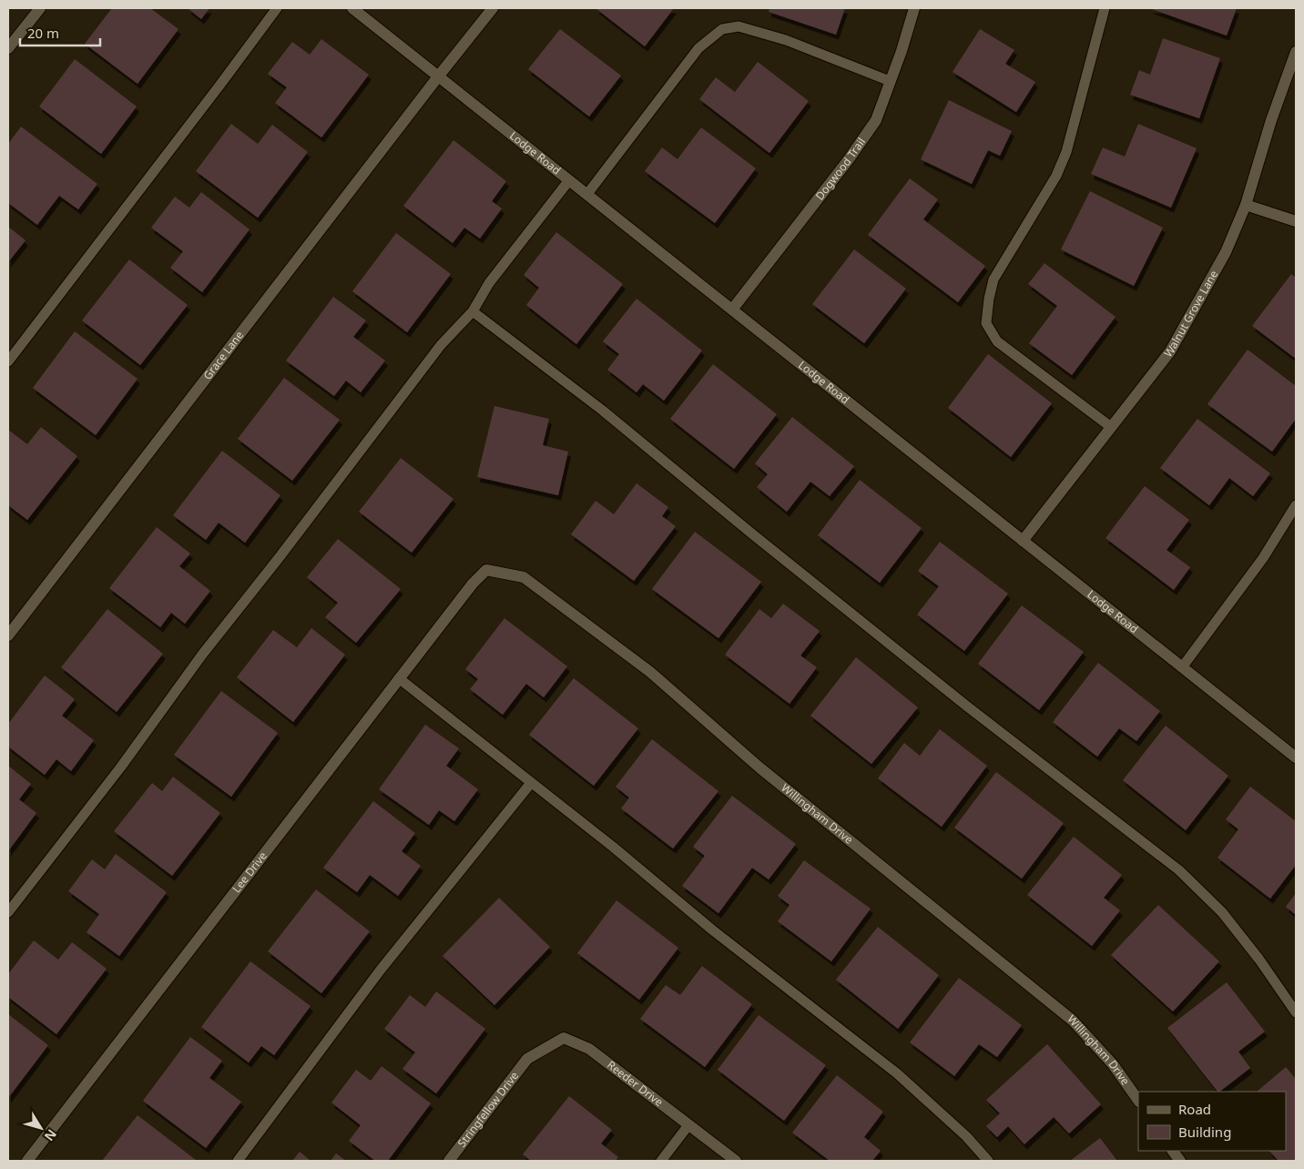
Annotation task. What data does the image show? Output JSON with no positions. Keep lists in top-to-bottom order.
{
  "streets": {
    "street": [
      "Lodge Road",
      "Dogwood Trail",
      "Walnut Grove Lane",
      "Grace Lane",
      "Willingham Drive",
      "Lee Drive",
      "Reeder Drive",
      "Stringfellow Drive"
    ]
  },
  "crossings": [
    ["Lodge Road", "Dogwood Trail"],
    ["Lodge Road", "Walnut Grove Lane"],
    ["Lodge Road", "Grace Lane"],
    ["Willingham Drive", "Lee Drive"],
    ["Reeder Drive", "Stringfellow Drive"]
  ],
  "legend": ["Road", "Building"],
  "scale_bar": "20 m",
  "north": "bottom right"
}
